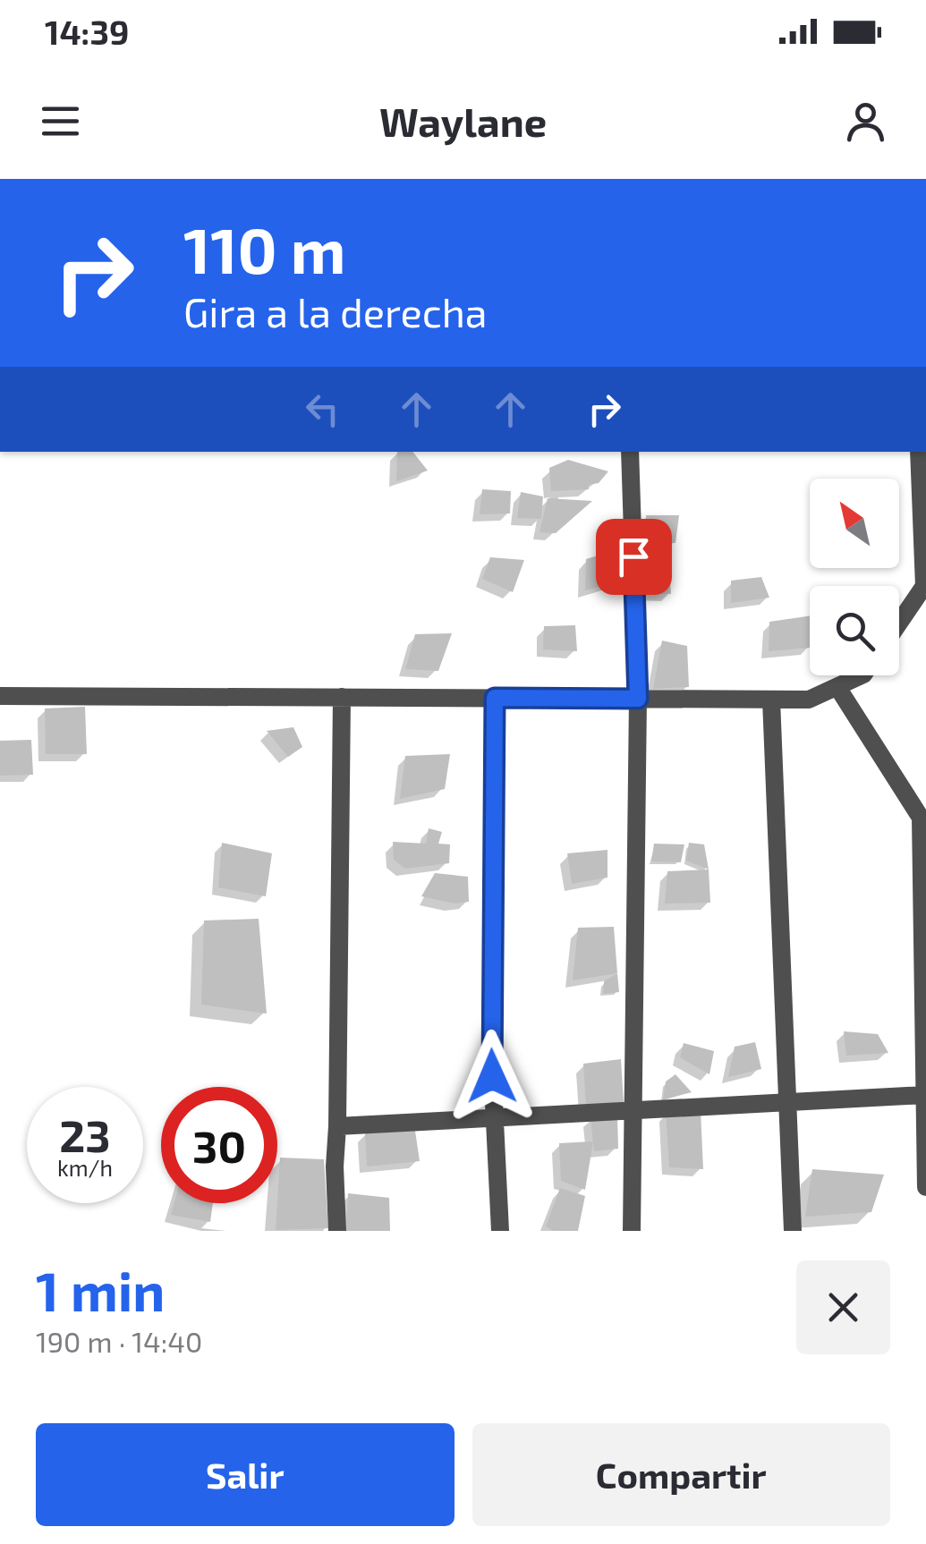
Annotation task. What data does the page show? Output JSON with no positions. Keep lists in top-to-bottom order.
{
  "north": "top left",
  "page": {
    "status": "14:39",
    "header": "Waylane",
    "turn": ["110 m", "Gira a la derecha"],
    "speed": "23 km/h",
    "limit": "30",
    "heading": ["1 min", "190 m · 14:40"],
    "buttons": ["Salir", "Compartir"]
  }
}
